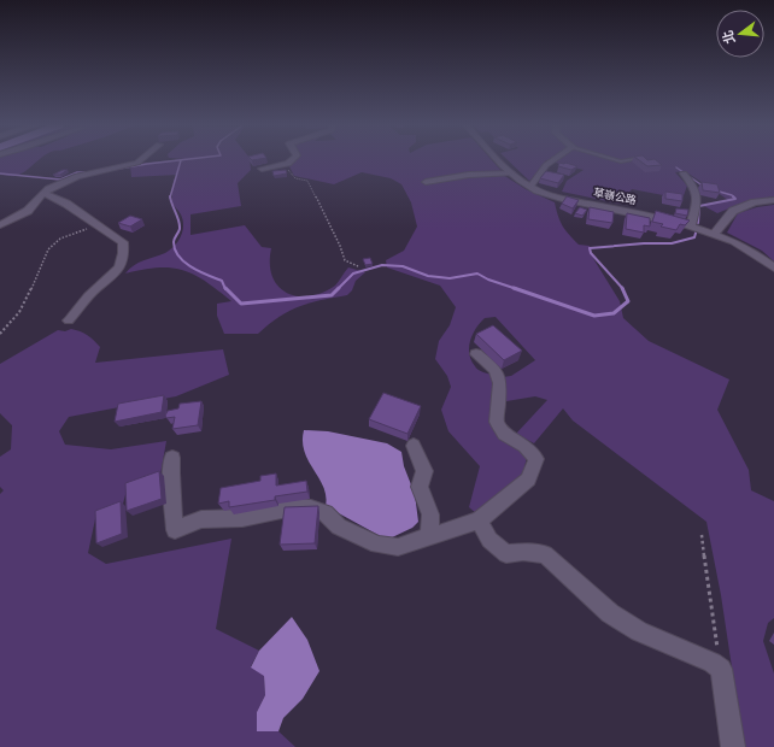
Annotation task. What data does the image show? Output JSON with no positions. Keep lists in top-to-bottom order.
{
  "streets": {
    "street": ["草嶺公路"]
  },
  "north": "left"
}
